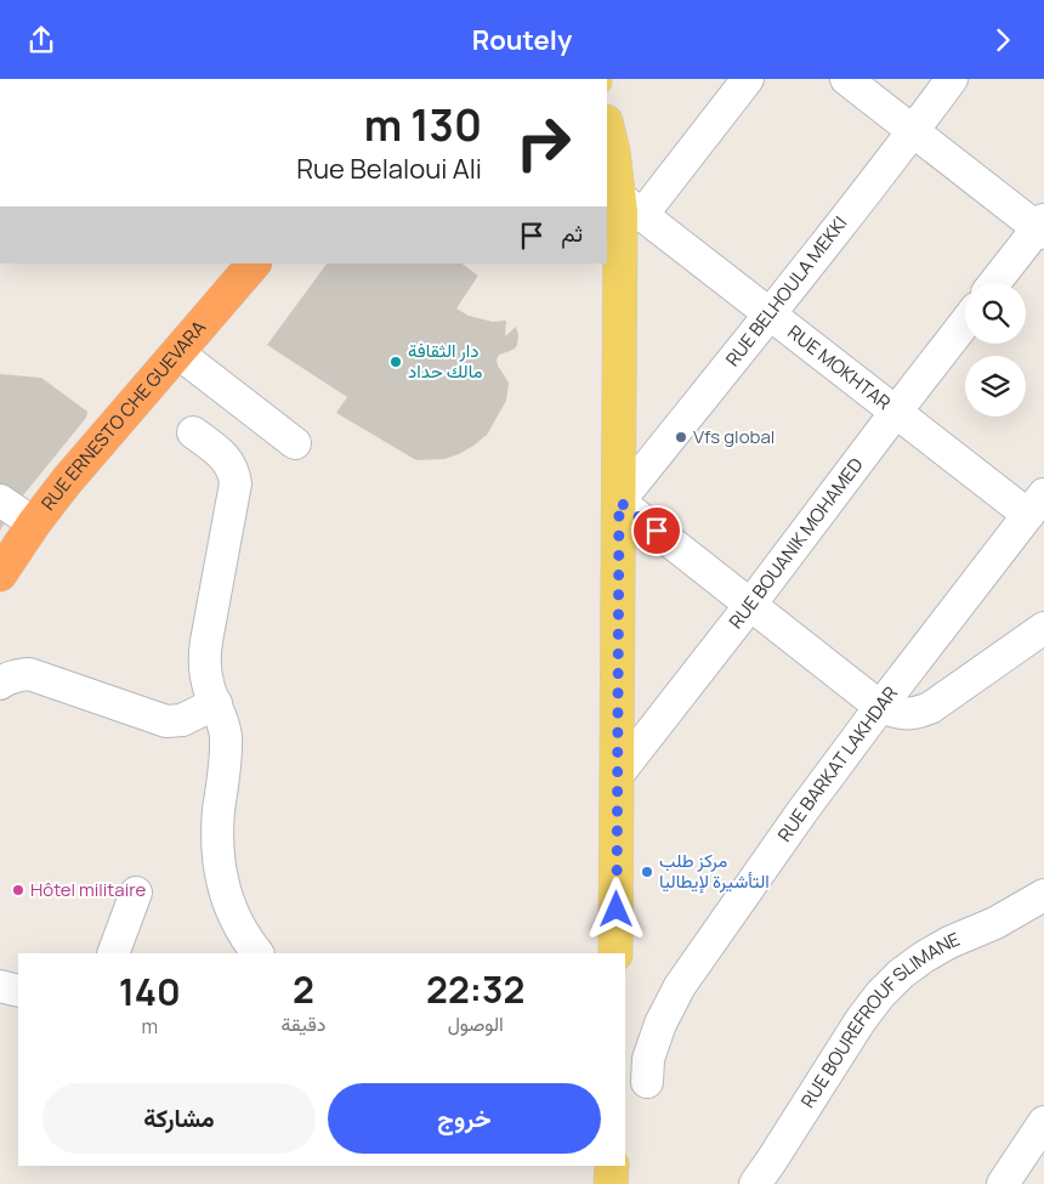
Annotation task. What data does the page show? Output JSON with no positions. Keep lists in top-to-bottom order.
{
  "streets": {
    "highway": ["RUE ERNESTO CHE GUEVARA"],
    "street": [
      "RUE BELHOULA MEKKI",
      "RUE MOKHTAR",
      "RUE BOUANIK MOHAMED",
      "RUE BARKAT LAKHDAR",
      "RUE BOUREFROUF SLIMANE"
    ]
  },
  "crossings": [
    ["RUE BELHOULA MEKKI", "RUE MOKHTAR"],
    ["RUE MOKHTAR", "RUE BOUANIK MOHAMED"],
    ["RUE MOKHTAR", "RUE BARKAT LAKHDAR"]
  ],
  "places": [
    "دار الثقافة مالك حداد",
    "Vfs global",
    "مركز طلب التأشيرة لإيطاليا",
    "Hôtel militaire"
  ],
  "page": {
    "header": "Routely",
    "turn": ["130 m", "Rue Belaloui Ali"],
    "then": "ثم",
    "eta": [
      "22:32",
      "الوصول",
      "2",
      "دقيقة",
      "140",
      "m"
    ],
    "buttons": ["خروج", "مشاركة"]
  }
}
